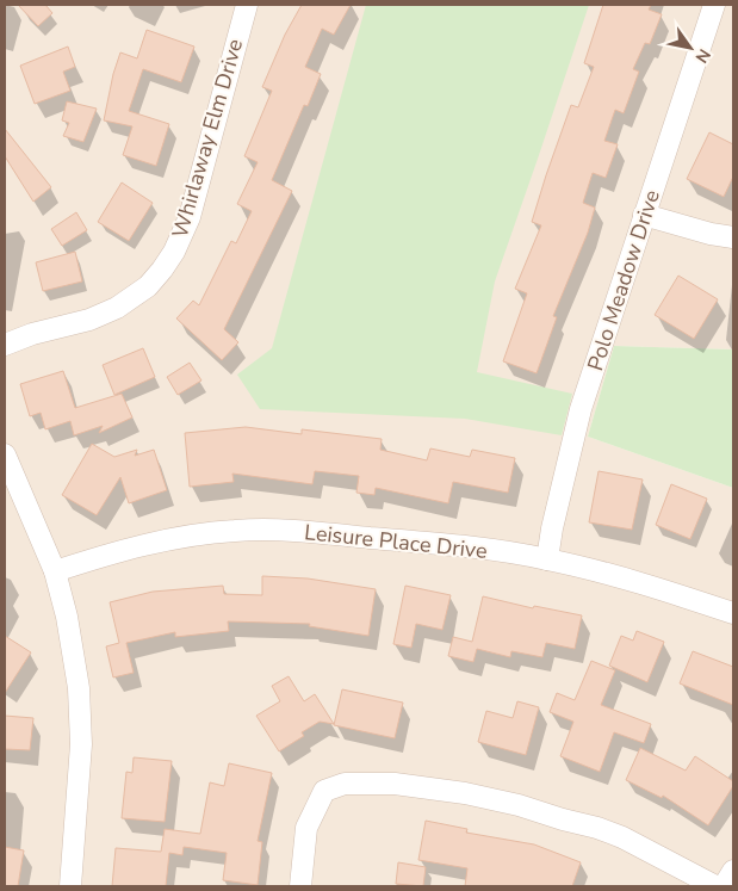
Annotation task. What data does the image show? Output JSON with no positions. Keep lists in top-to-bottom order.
{
  "streets": {
    "street": ["Whirlaway Elm Drive", "Polo Meadow Drive", "Leisure Place Drive"]
  },
  "crossings": [
    ["Polo Meadow Drive", "Leisure Place Drive"]
  ],
  "north": "bottom right"
}
